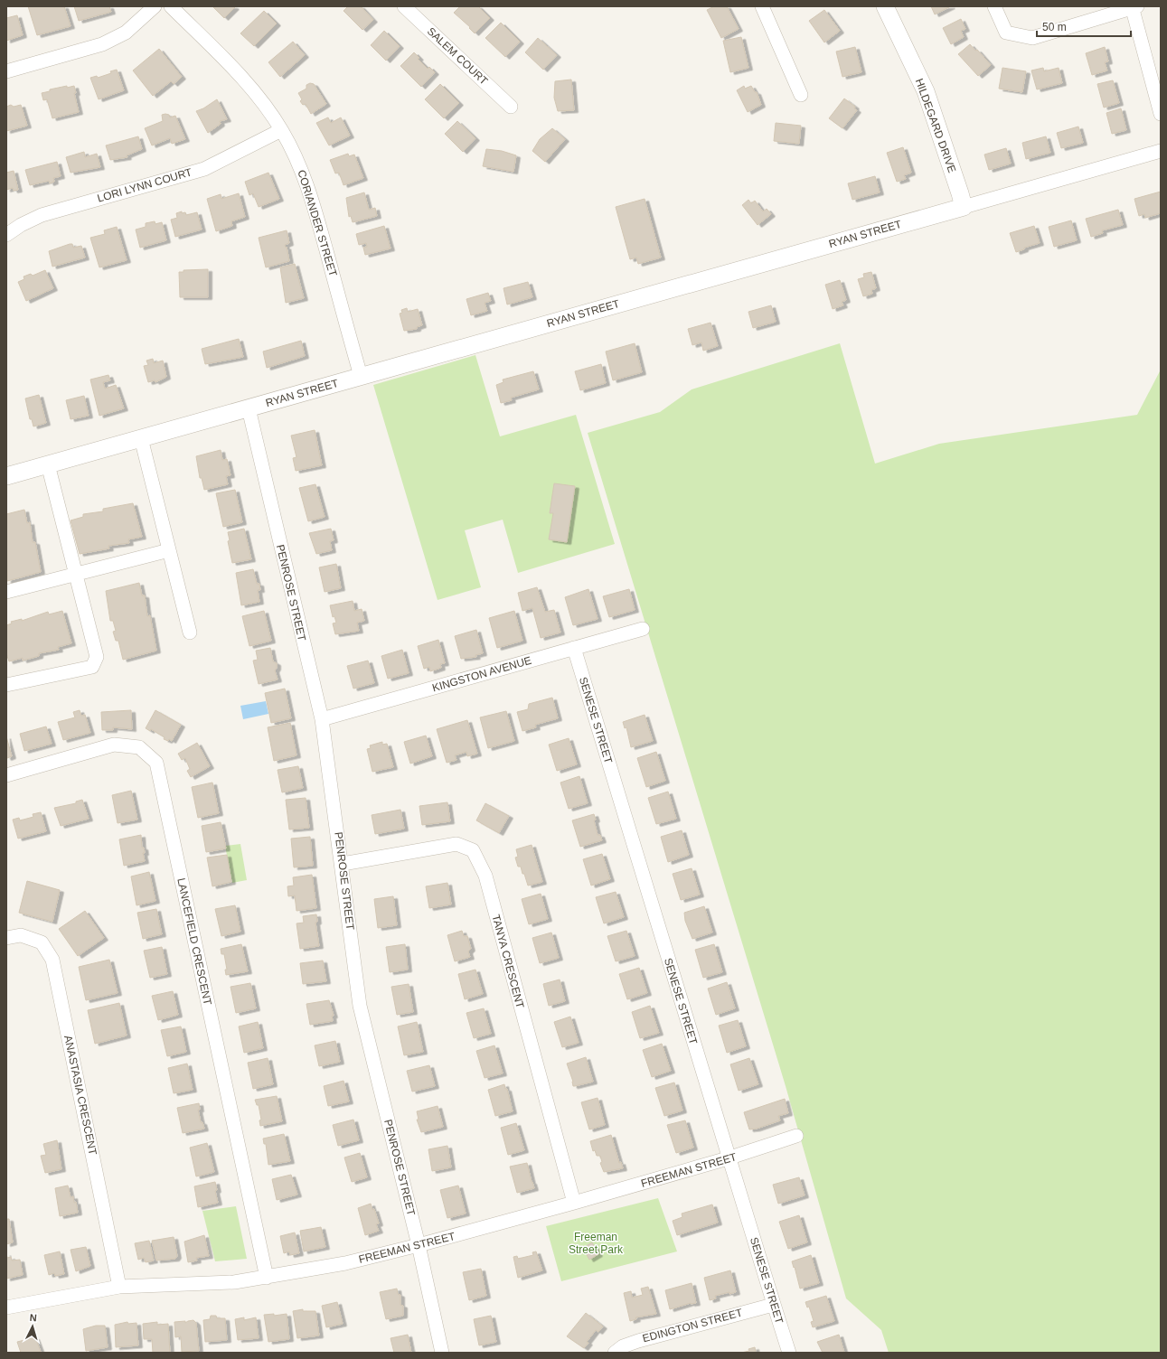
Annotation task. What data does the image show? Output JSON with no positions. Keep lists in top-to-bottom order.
{
  "streets": {
    "street": [
      "SALEM COURT",
      "HILDEGARD DRIVE",
      "LORI LYNN COURT",
      "CORIANDER STREET",
      "RYAN STREET",
      "PENROSE STREET",
      "KINGSTON AVENUE",
      "SENESE STREET",
      "LANCEFIELD CRESCENT",
      "TANYA CRESCENT",
      "ANASTASIA CRESCENT",
      "FREEMAN STREET",
      "EDINGTON STREET"
    ]
  },
  "crossings": [
    ["HILDEGARD DRIVE", "RYAN STREET"],
    ["LORI LYNN COURT", "CORIANDER STREET"],
    ["CORIANDER STREET", "RYAN STREET"],
    ["RYAN STREET", "PENROSE STREET"],
    ["PENROSE STREET", "KINGSTON AVENUE"],
    ["PENROSE STREET", "TANYA CRESCENT"],
    ["PENROSE STREET", "FREEMAN STREET"],
    ["KINGSTON AVENUE", "SENESE STREET"],
    ["SENESE STREET", "FREEMAN STREET"],
    ["SENESE STREET", "EDINGTON STREET"],
    ["LANCEFIELD CRESCENT", "FREEMAN STREET"],
    ["TANYA CRESCENT", "FREEMAN STREET"],
    ["ANASTASIA CRESCENT", "FREEMAN STREET"]
  ],
  "parks": ["Freeman Street Park"],
  "scale_bar": "50 m",
  "north": "top"
}
